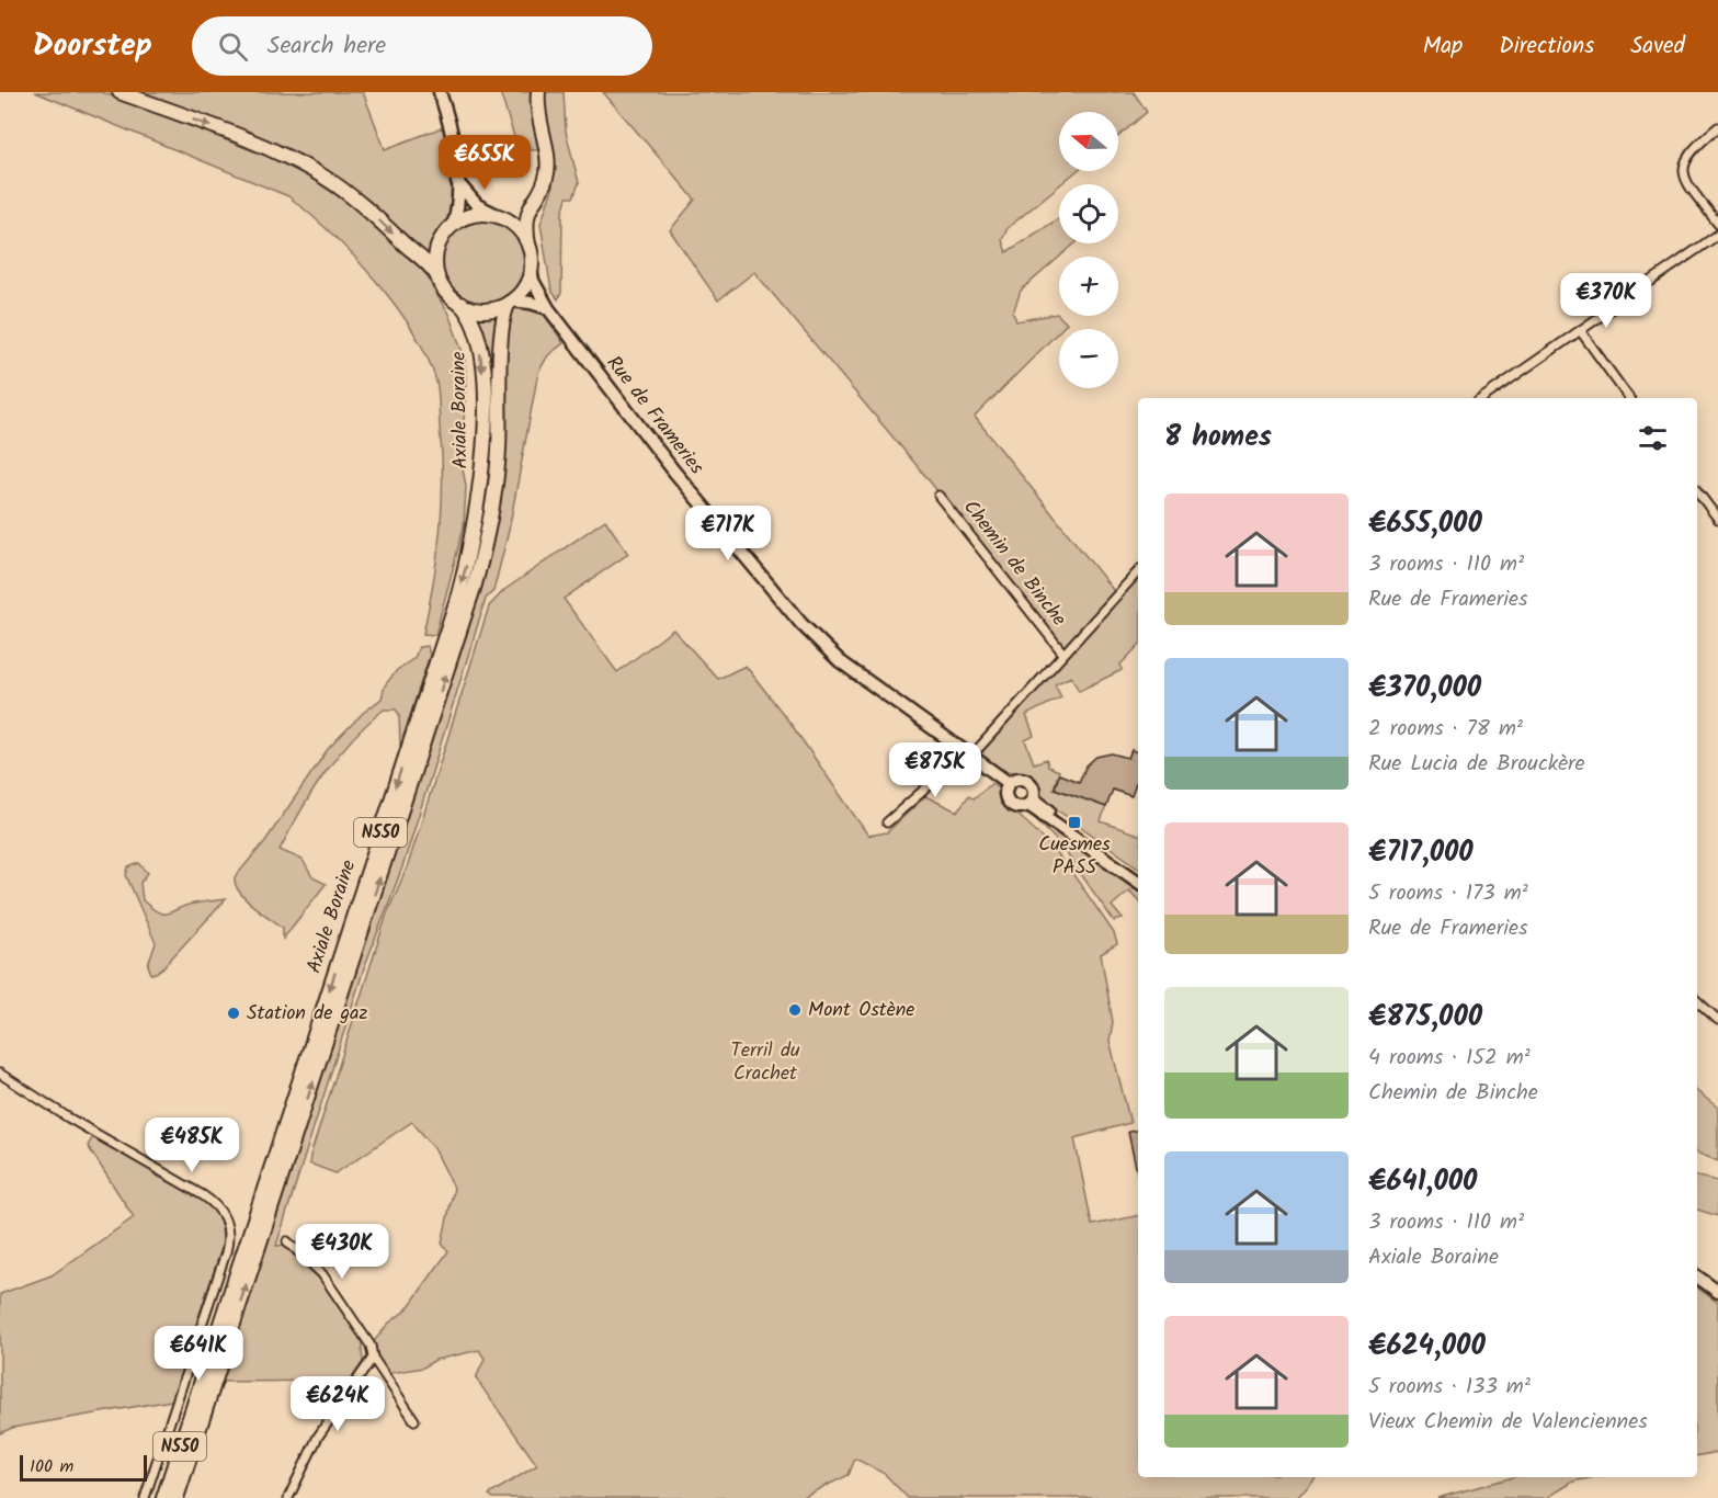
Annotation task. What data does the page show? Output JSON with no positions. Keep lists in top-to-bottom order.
{
  "streets": {
    "highway": ["Axiale Boraine", "N550"],
    "main road": ["Rue de Frameries"],
    "street": ["Chemin de Binche"]
  },
  "crossings": [
    ["Axiale Boraine", "Rue de Frameries"],
    ["Rue de Frameries", "Chemin de Binche"]
  ],
  "parks": ["Terril du Crachet"],
  "places": {
    "transit": ["Cuesmes PASS"],
    "other": ["Mont Ostène", "Station de gaz"]
  },
  "scale_bar": "100 m",
  "north": "left",
  "page": {
    "header": "Doorstep",
    "search": "Search here",
    "nav": ["Map", "Directions", "Saved"],
    "map_buttons": ["+", "−"],
    "price": [
      "€655K",
      "€370K",
      "€717K",
      "€875K",
      "€485K",
      "€430K",
      "€641K",
      "€624K"
    ],
    "heading": "8 homes",
    "list": [
      {
        "name": "€655,000",
        "note": "3 rooms · 110 m² · Rue de Frameries"
      },
      {
        "name": "€370,000",
        "note": "2 rooms · 78 m² · Rue Lucia de Brouckère"
      },
      {
        "name": "€717,000",
        "note": "5 rooms · 173 m² · Rue de Frameries"
      },
      {
        "name": "€875,000",
        "note": "4 rooms · 152 m² · Chemin de Binche"
      },
      {
        "name": "€641,000",
        "note": "3 rooms · 110 m² · Axiale Boraine"
      },
      {
        "name": "€624,000",
        "note": "5 rooms · 133 m² · Vieux Chemin de Valenciennes"
      }
    ],
    "scale": "100 m"
  }
}
